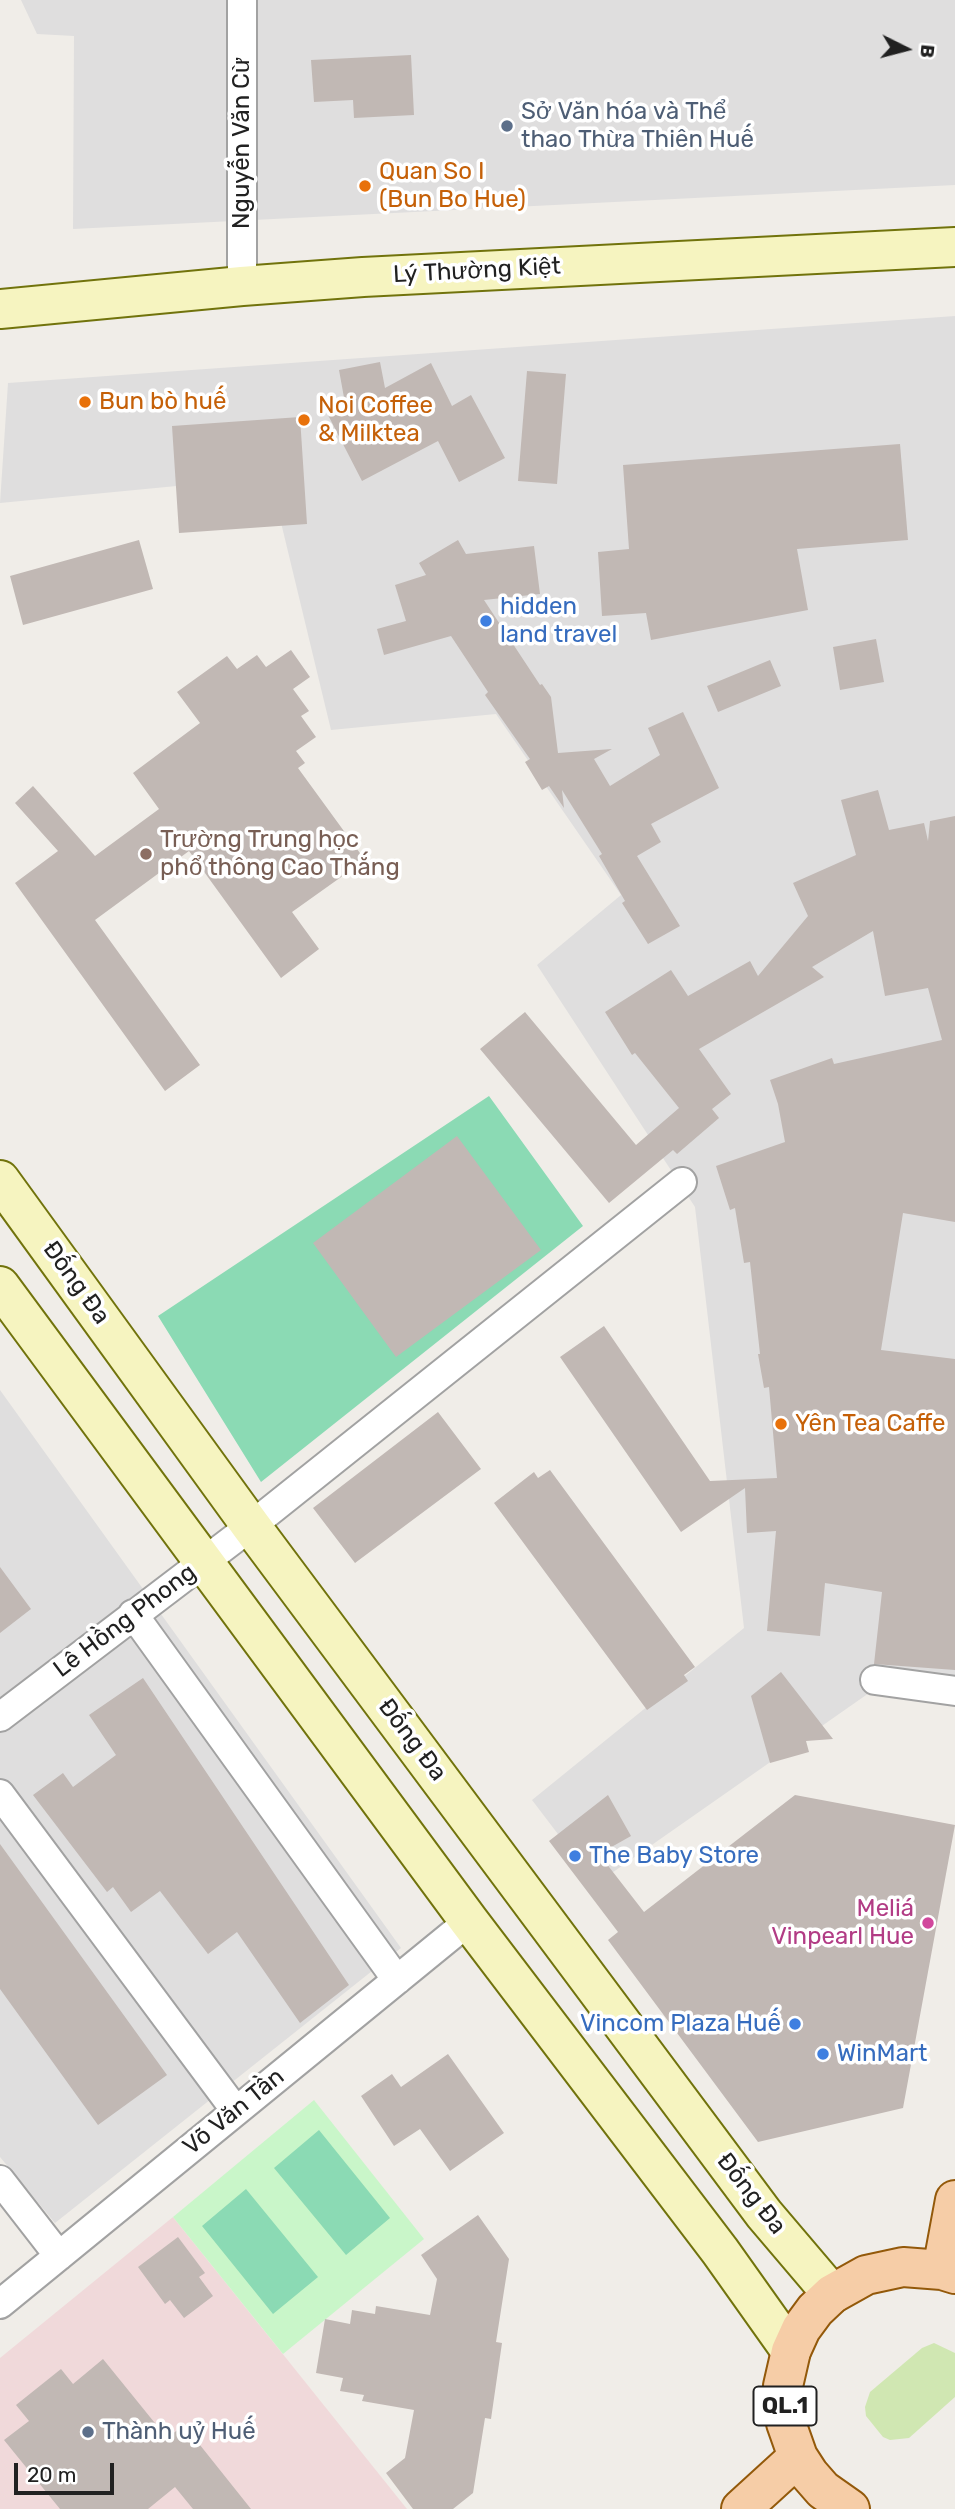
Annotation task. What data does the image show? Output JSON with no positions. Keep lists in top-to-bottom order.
{
  "streets": {
    "main road": ["QL.1"],
    "street": [
      "Nguyễn Văn Cừ",
      "Lý Thường Kiệt",
      "Đống Đa",
      "Lê Hồng Phong",
      "Võ Văn Tần"
    ]
  },
  "crossings": [
    ["Nguyễn Văn Cừ", "Lý Thường Kiệt"],
    ["Đống Đa", "Lê Hồng Phong"],
    ["Đống Đa", "QL.1"]
  ],
  "places": [
    "Sở Văn hóa và Thể thao Thừa Thiên Huế",
    "Quan So I (Bun Bo Hue)",
    "Bun bò huế",
    "Noi Coffee & Milktea",
    "hidden land travel",
    "Trường Trung học phổ thông Cao Thắng",
    "Yên Tea Caffe",
    "The Baby Store",
    "Meliá Vinpearl Hue",
    "Vincom Plaza Huế",
    "WinMart",
    "Thành uỷ Huế"
  ],
  "scale_bar": "20 m",
  "north": "right"
}
